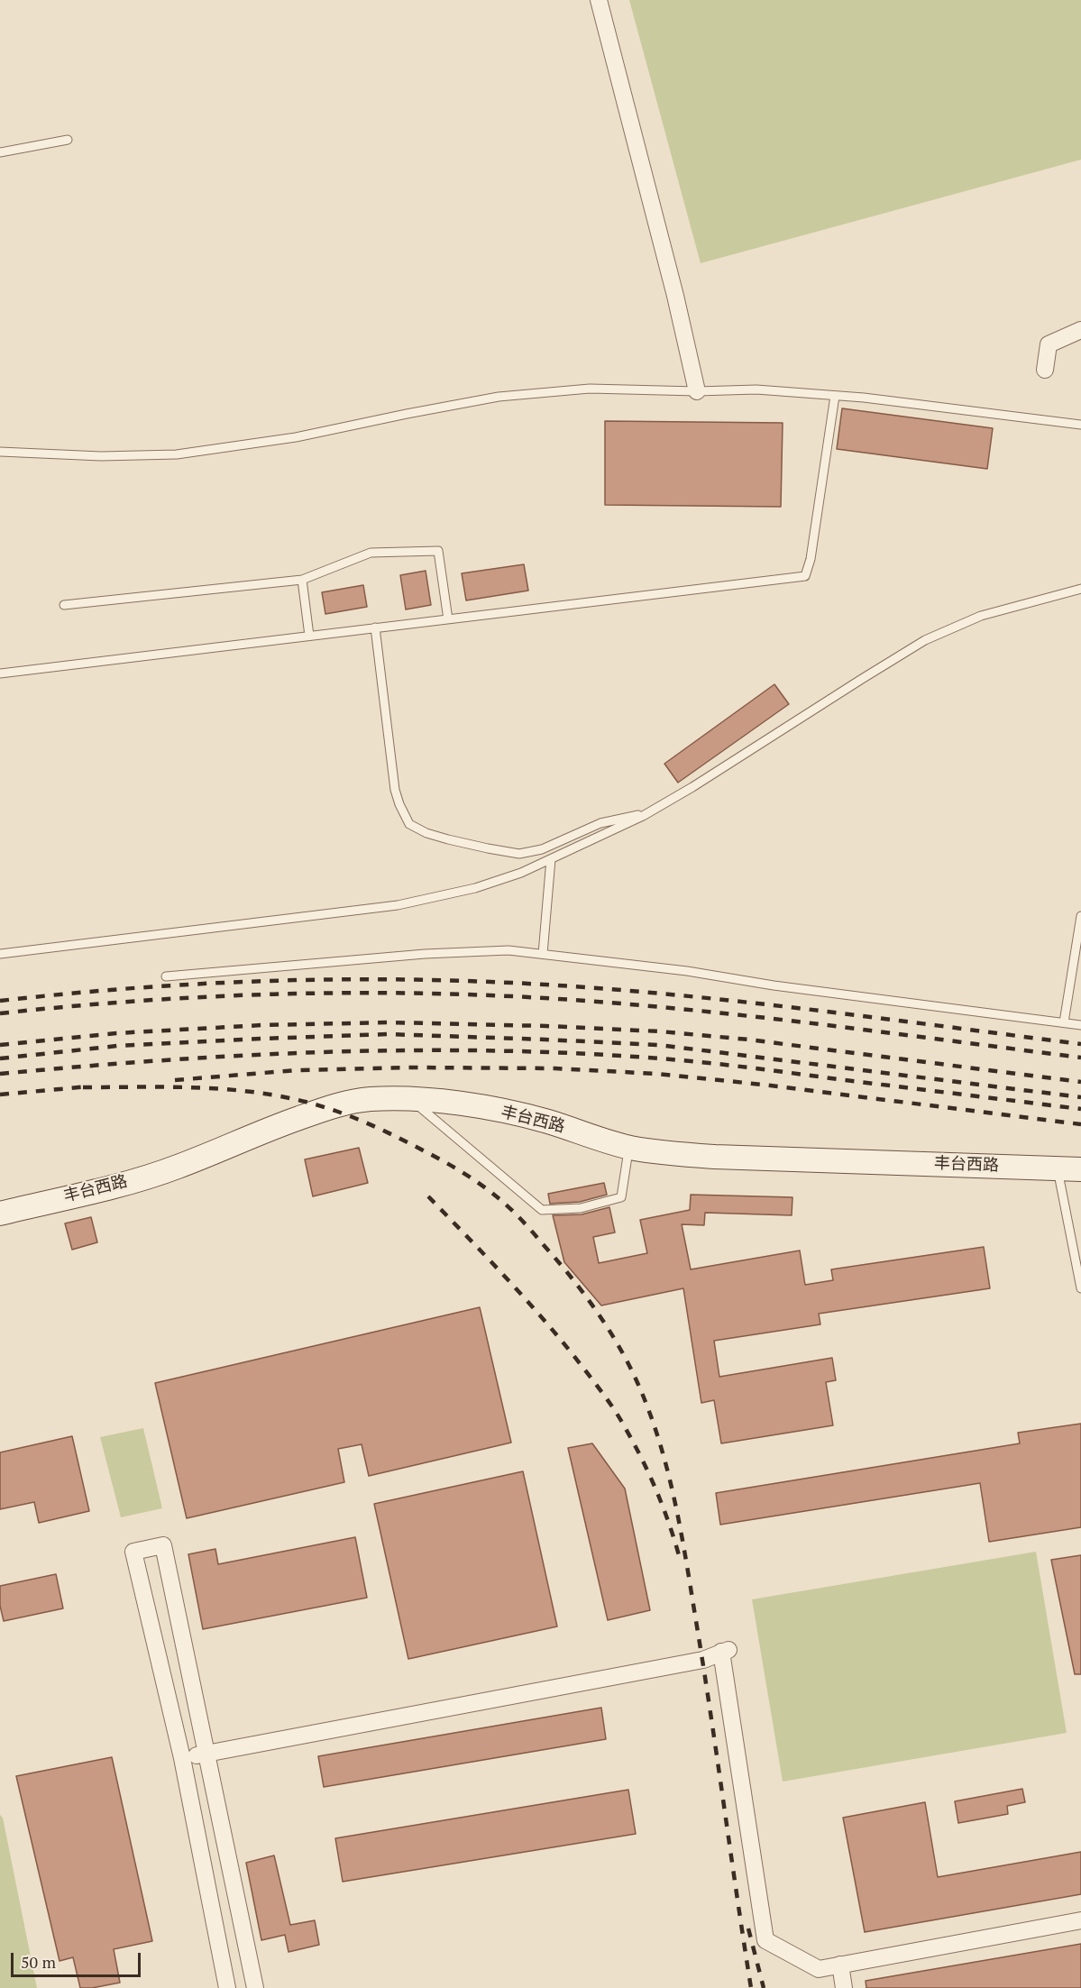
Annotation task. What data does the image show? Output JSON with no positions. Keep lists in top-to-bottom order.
{
  "streets": {
    "main road": ["丰台西路"]
  },
  "scale_bar": "50 m"
}
